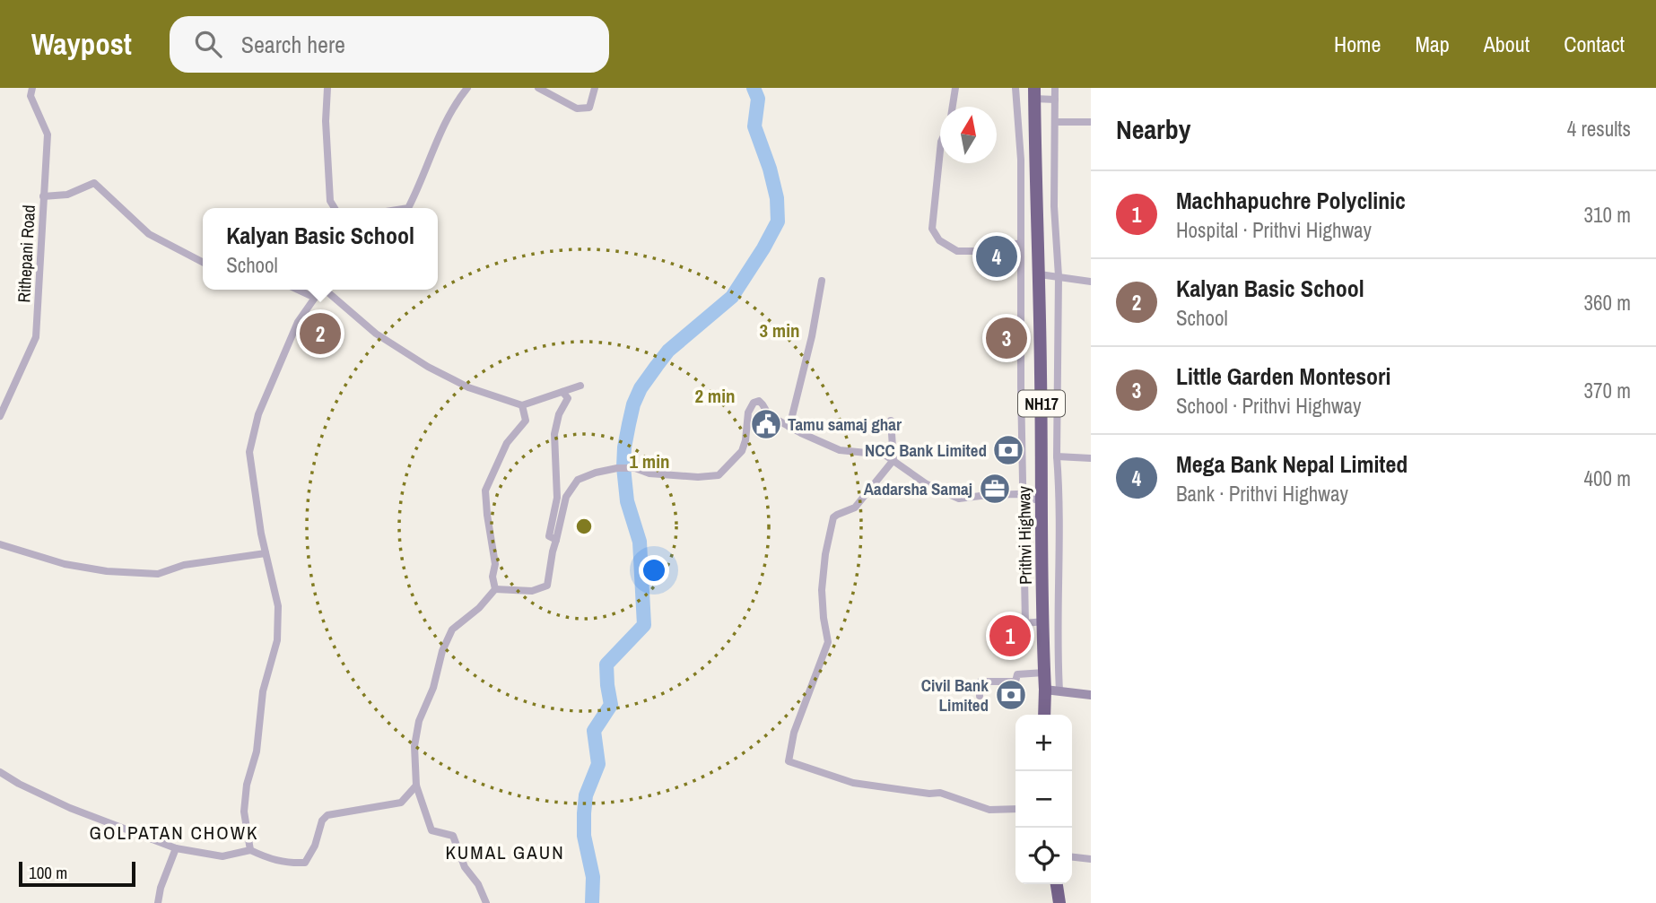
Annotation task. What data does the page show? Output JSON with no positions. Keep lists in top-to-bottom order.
{
  "streets": {
    "highway": ["NH17", "Prithvi Highway"],
    "street": ["Rithepani Road"]
  },
  "districts": ["GOLPATAN CHOWK", "KUMAL GAUN"],
  "places": {
    "public building": ["Tamu samaj ghar"],
    "bank": ["NCC Bank Limited", "Civil Bank Limited"],
    "office": ["Aadarsha Samaj"]
  },
  "scale_bar": "100 m",
  "north": "top",
  "page": {
    "header": "Waypost",
    "search": "Search here",
    "nav": [
      "Home",
      "Map",
      "About",
      "Contact"
    ],
    "heading": ["Nearby", "4 results"],
    "list": [
      {
        "mark": "1",
        "name": "Machhapuchre Polyclinic",
        "note": "Hospital · Prithvi Highway",
        "value": "310 m"
      },
      {
        "mark": "2",
        "name": "Kalyan Basic School",
        "note": "School",
        "value": "360 m"
      },
      {
        "mark": "3",
        "name": "Little Garden Montesori",
        "note": "School · Prithvi Highway",
        "value": "370 m"
      },
      {
        "mark": "4",
        "name": "Mega Bank Nepal Limited",
        "note": "Bank · Prithvi Highway",
        "value": "400 m"
      }
    ],
    "popup": ["Kalyan Basic School", "School"],
    "pins": [
      "4",
      "2",
      "3",
      "1"
    ],
    "map_buttons": ["+", "−"],
    "scale": "100 m"
  },
  "rings": ["3 min", "2 min", "1 min"]
}
